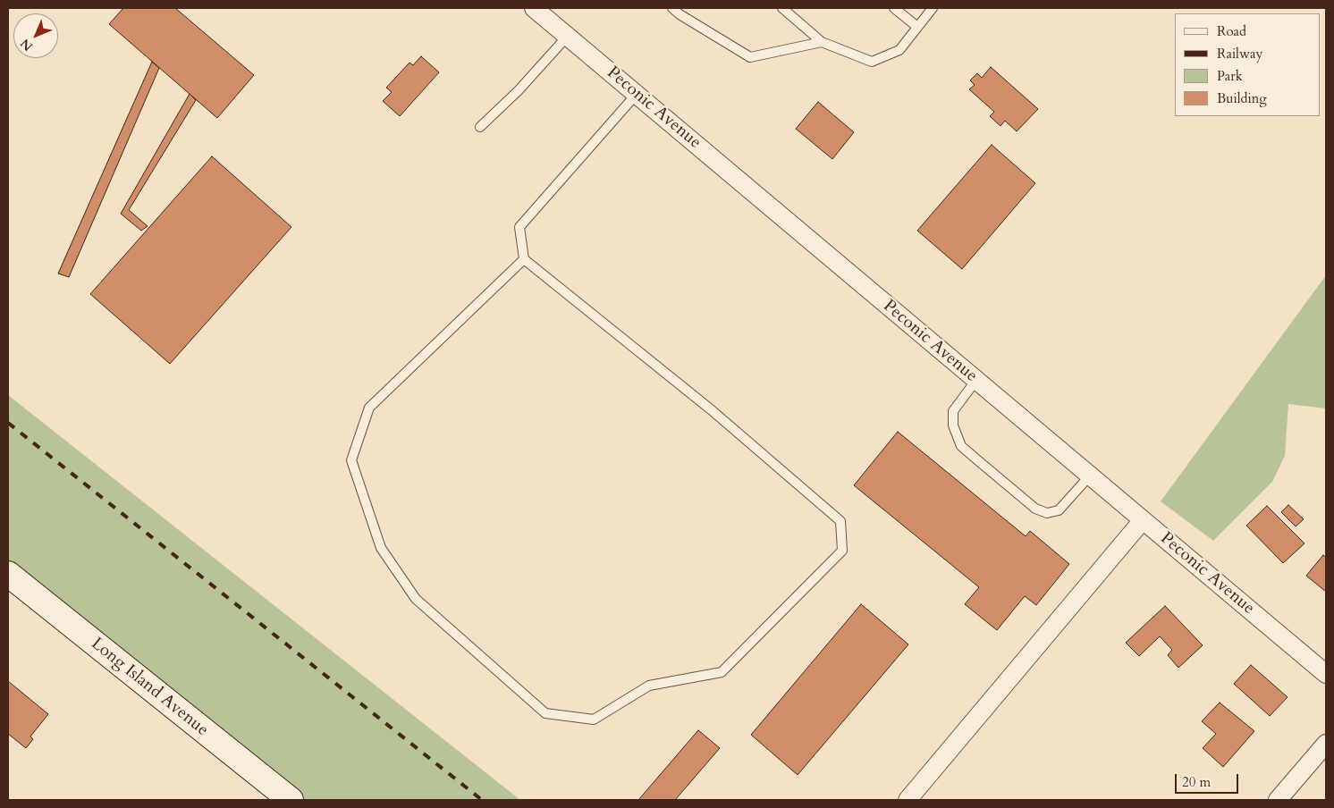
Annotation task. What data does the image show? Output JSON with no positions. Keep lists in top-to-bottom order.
{
  "streets": {
    "street": ["Peconic Avenue", "Long Island Avenue"]
  },
  "legend": [
    "Road",
    "Railway",
    "Park",
    "Building"
  ],
  "scale_bar": "20 m",
  "north": "bottom left"
}
